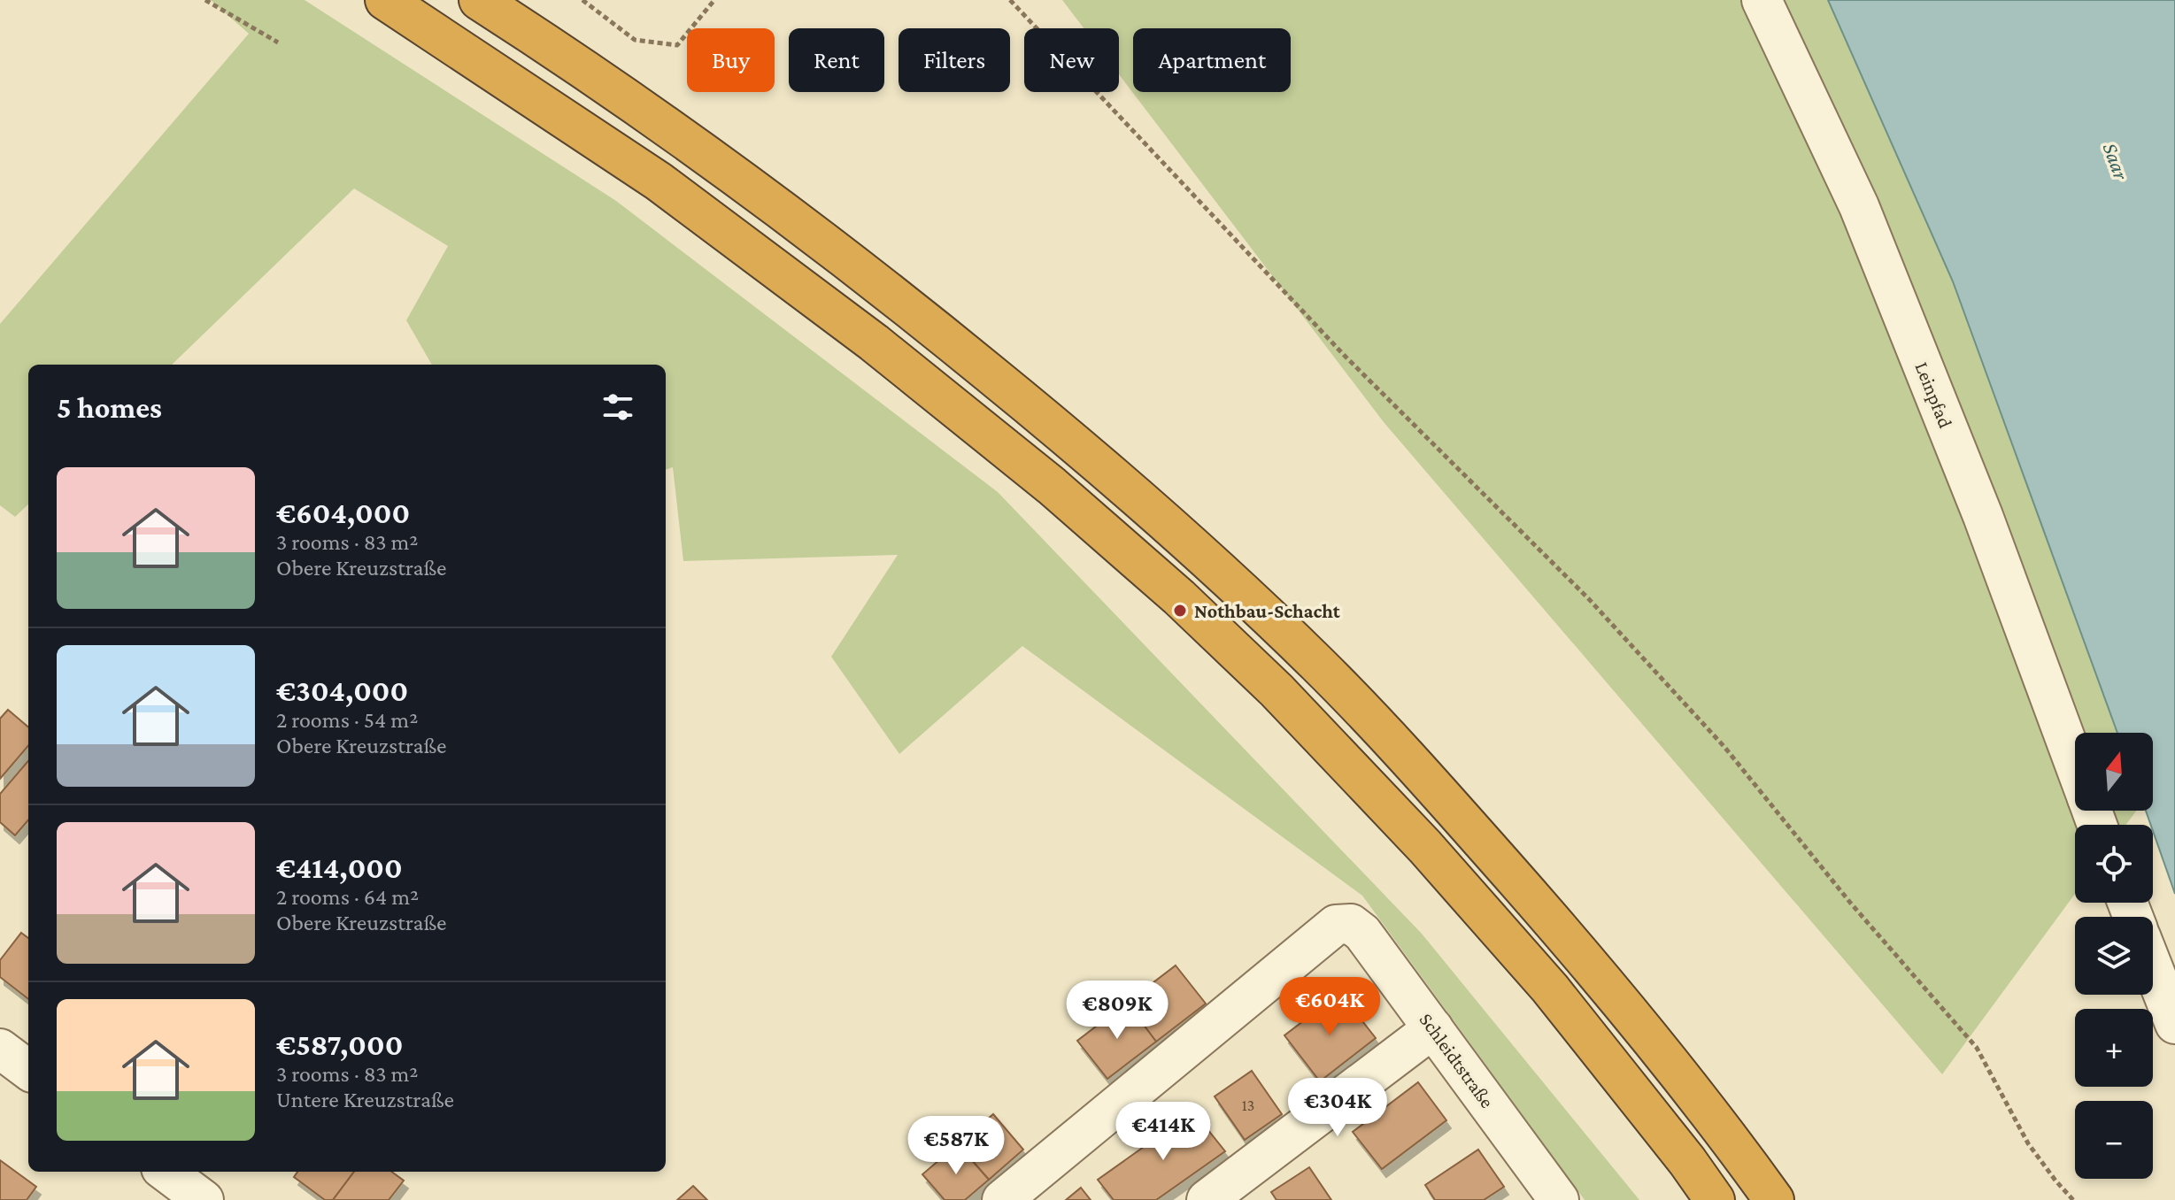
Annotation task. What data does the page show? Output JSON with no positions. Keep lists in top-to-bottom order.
{
  "streets": {
    "street": ["Leinpfad", "Schleidtstraße"]
  },
  "water": ["Saar"],
  "places": ["Nothbau-Schacht"],
  "house_numbers": ["13"],
  "north": "top",
  "page": {
    "chip": [
      "Buy",
      "Rent",
      "Filters",
      "New",
      "Apartment"
    ],
    "heading": "5 homes",
    "list": [
      {
        "name": "€604,000",
        "note": "3 rooms · 83 m² · Obere Kreuzstraße"
      },
      {
        "name": "€304,000",
        "note": "2 rooms · 54 m² · Obere Kreuzstraße"
      },
      {
        "name": "€414,000",
        "note": "2 rooms · 64 m² · Obere Kreuzstraße"
      },
      {
        "name": "€587,000",
        "note": "3 rooms · 83 m² · Untere Kreuzstraße"
      }
    ],
    "map_buttons": ["+", "−"],
    "price": [
      "€604K",
      "€809K",
      "€304K",
      "€414K",
      "€587K"
    ]
  }
}
